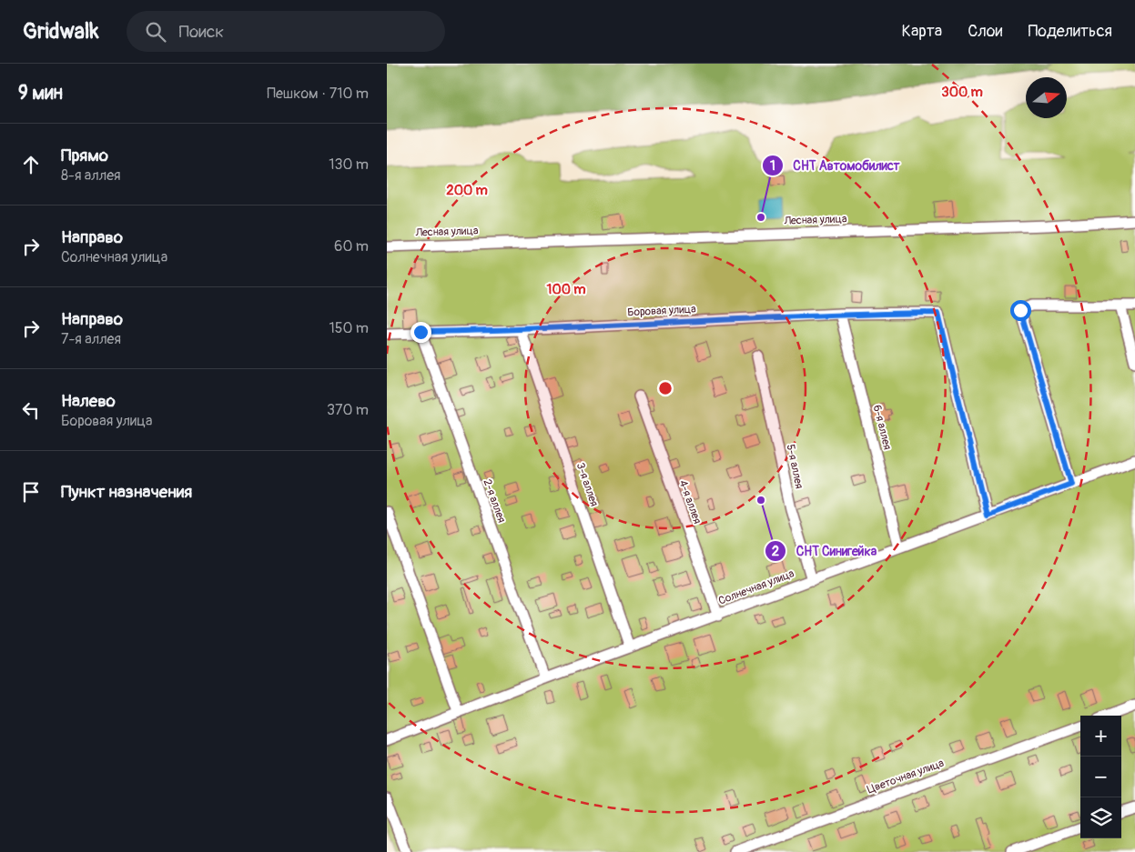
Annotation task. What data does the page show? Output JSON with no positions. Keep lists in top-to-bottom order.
{
  "streets": {
    "street": [
      "Лесная улица",
      "Боровая улица",
      "6-я аллея",
      "5-я аллея",
      "3-я аллея",
      "2-я аллея",
      "4-я аллея",
      "Солнечная улица",
      "Цветочная улица"
    ]
  },
  "crossings": [
    ["Боровая улица", "6-я аллея"],
    ["Боровая улица", "3-я аллея"],
    ["Боровая улица", "2-я аллея"],
    ["Боровая улица", "Солнечная улица"],
    ["6-я аллея", "Солнечная улица"],
    ["5-я аллея", "Солнечная улица"],
    ["3-я аллея", "Солнечная улица"],
    ["2-я аллея", "Солнечная улица"],
    ["4-я аллея", "Солнечная улица"]
  ],
  "places": ["СНТ Автомобилист", "СНТ Синигейка"],
  "north": "right",
  "page": {
    "header": "Gridwalk",
    "search": "Поиск",
    "nav": ["Карта", "Слои", "Поделиться"],
    "heading": ["9 мин", "Пешком · 710 m"],
    "list": [
      ["Прямо", "8-я аллея", "130 m"],
      ["Направо", "Солнечная улица", "60 m"],
      ["Направо", "7-я аллея", "150 m"],
      ["Налево", "Боровая улица", "370 m"],
      "Пункт назначения"
    ],
    "map_buttons": ["+", "−"]
  },
  "rings": ["300 m", "200 m", "100 m"]
}
